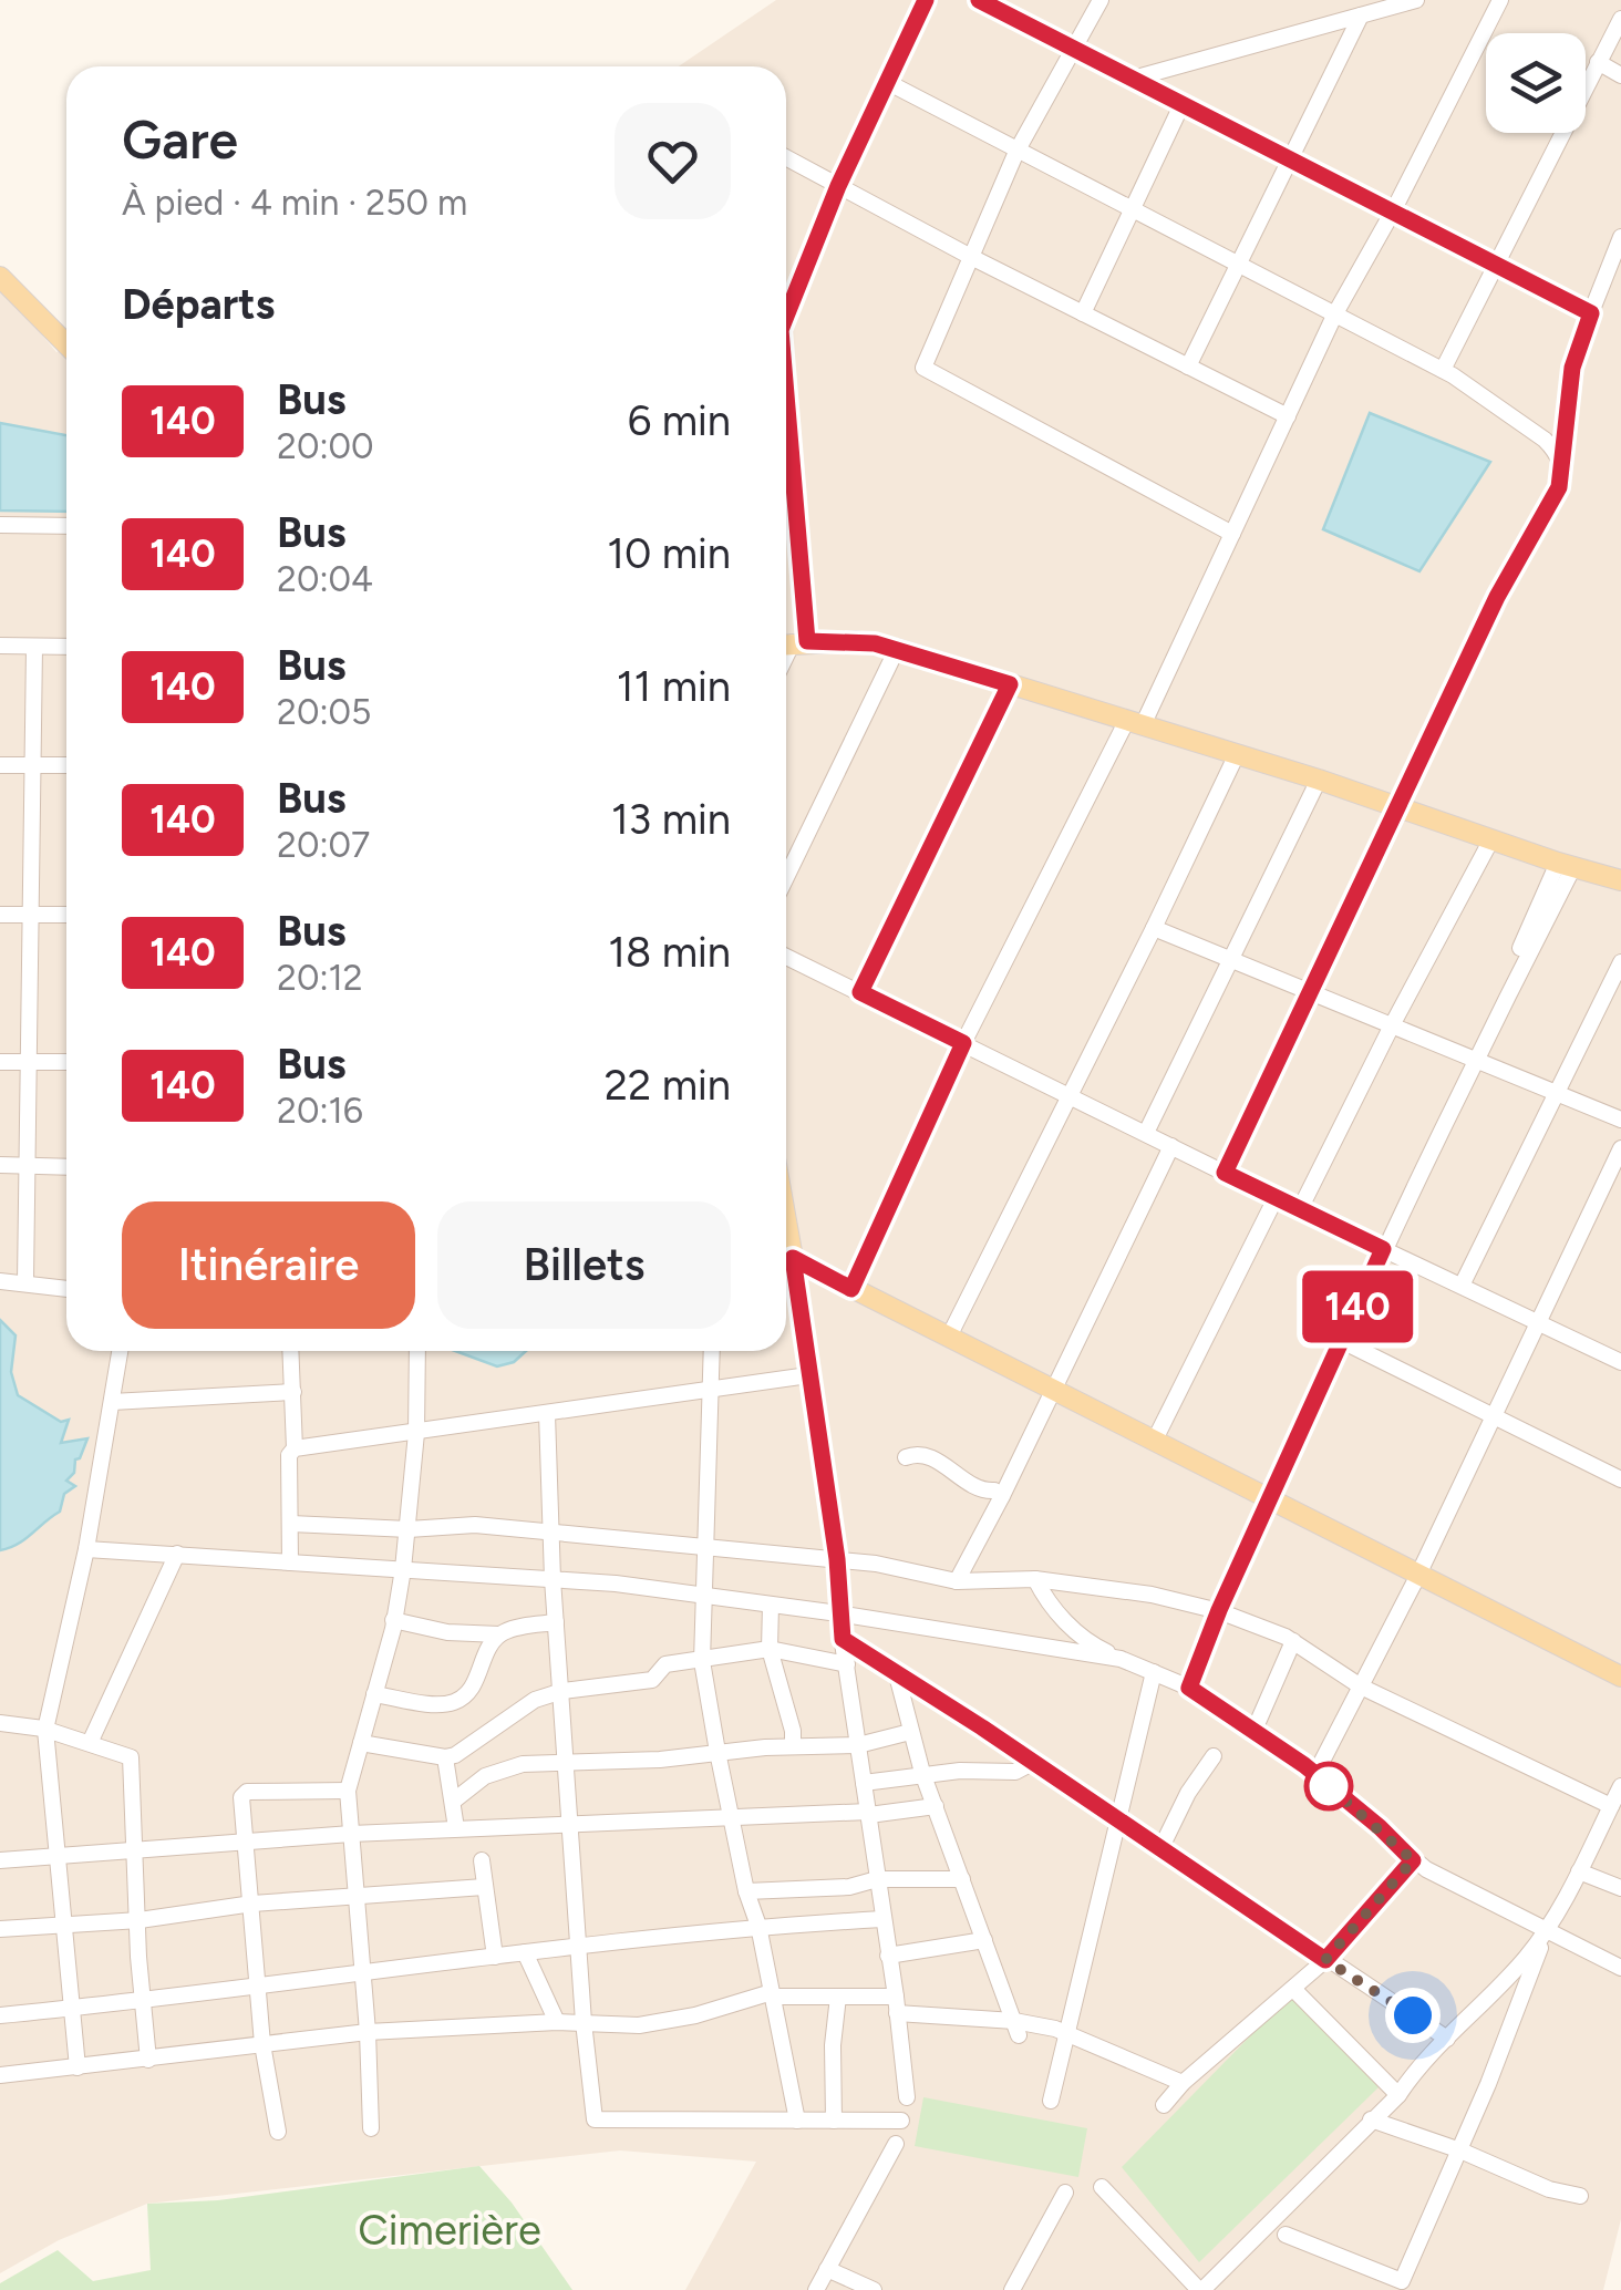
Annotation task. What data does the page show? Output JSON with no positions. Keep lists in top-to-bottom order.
{
  "parks": ["Cimerière"],
  "lines": ["bus line 140"],
  "page": {
    "on_map": "140",
    "heading": [
      ["Gare", "À pied · 4 min · 250 m"],
      "Départs"
    ],
    "list": [
      {
        "mark": "140",
        "name": "Bus",
        "note": "20:00",
        "value": "6 min"
      },
      {
        "mark": "140",
        "name": "Bus",
        "note": "20:04",
        "value": "10 min"
      },
      {
        "mark": "140",
        "name": "Bus",
        "note": "20:05",
        "value": "11 min"
      },
      {
        "mark": "140",
        "name": "Bus",
        "note": "20:07",
        "value": "13 min"
      },
      {
        "mark": "140",
        "name": "Bus",
        "note": "20:12",
        "value": "18 min"
      },
      {
        "mark": "140",
        "name": "Bus",
        "note": "20:16",
        "value": "22 min"
      }
    ],
    "buttons": ["Itinéraire", "Billets"]
  }
}
